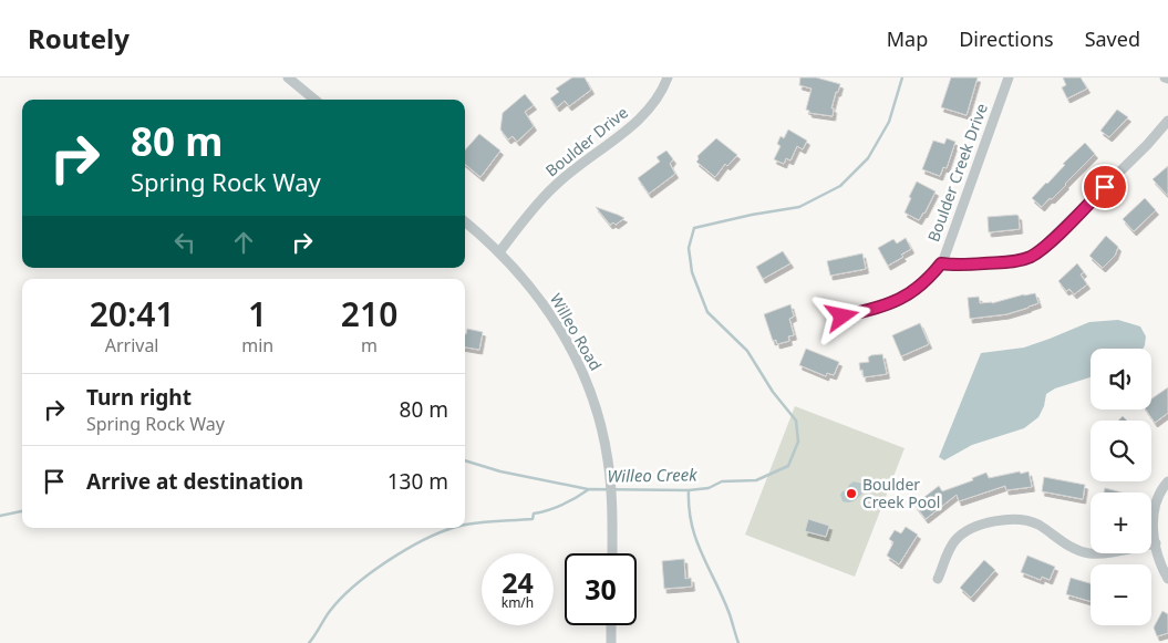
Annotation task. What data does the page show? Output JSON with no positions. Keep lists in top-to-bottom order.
{
  "streets": {
    "street": ["Boulder Drive", "Boulder Creek Drive", "Willeo Road"]
  },
  "crossings": [
    ["Boulder Drive", "Willeo Road"]
  ],
  "water": ["Willeo Creek"],
  "places": ["Boulder Creek Pool"],
  "page": {
    "header": "Routely",
    "nav": ["Map", "Directions", "Saved"],
    "turn": ["80 m", "Spring Rock Way"],
    "eta": [
      "20:41",
      "Arrival",
      "1",
      "min",
      "210",
      "m"
    ],
    "map_buttons": ["+", "−"],
    "list": [
      {
        "name": "Turn right",
        "note": "Spring Rock Way",
        "value": "80 m"
      },
      {
        "name": "Arrive at destination",
        "value": "130 m"
      }
    ],
    "speed": "24 km/h",
    "limit": "30"
  }
}
